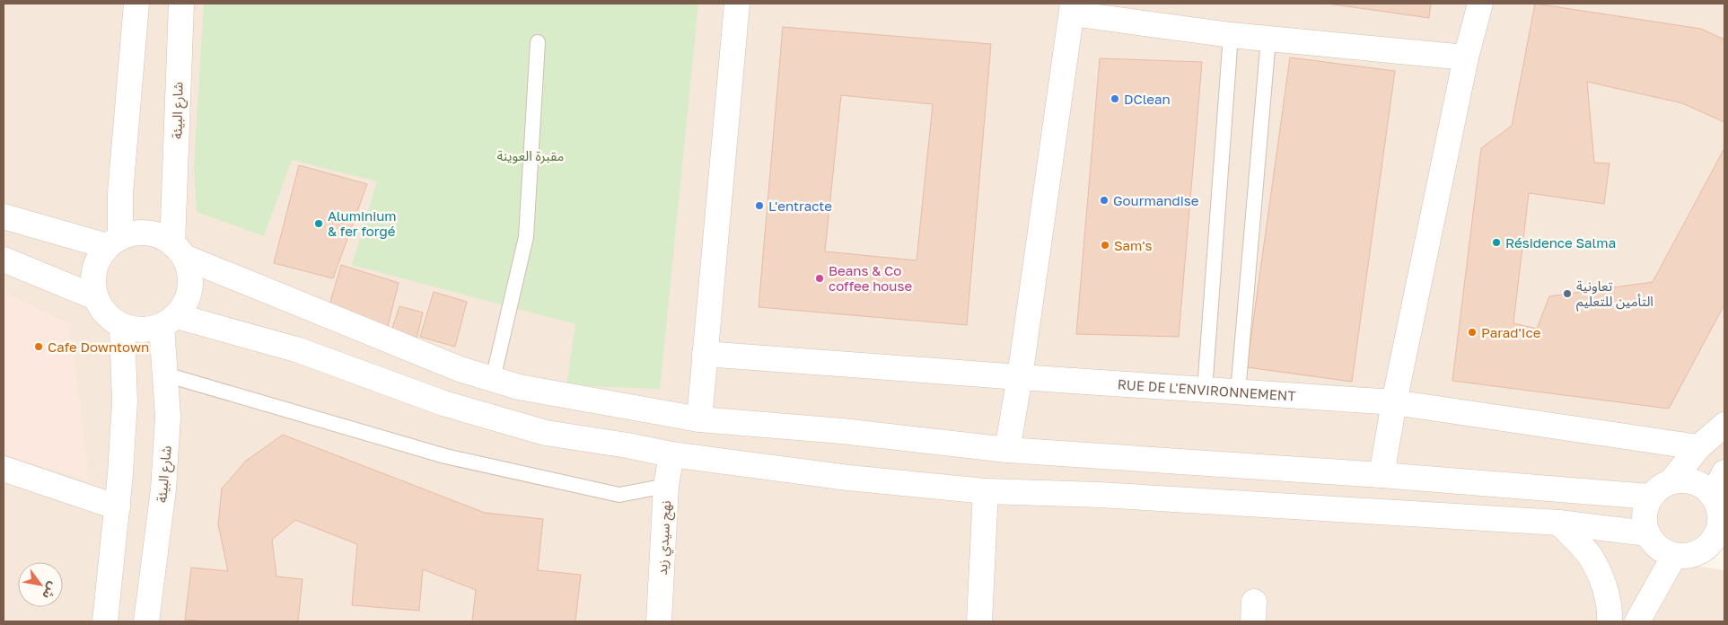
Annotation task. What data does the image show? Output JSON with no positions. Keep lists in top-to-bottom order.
{
  "streets": {
    "street": ["شارع البيئة", "RUE DE L'ENVIRONNEMENT", "نهج سيدي زيد"]
  },
  "parks": ["مقبرة العوينة"],
  "places": [
    "DClean",
    "Gourmandise",
    "L'entracte",
    "Aluminium & fer forgé",
    "Résidence Salma",
    "Sam's",
    "Beans & Co coffee house",
    "تعاونية التأمين للتعليم",
    "Parad'Ice",
    "Cafe Downtown"
  ],
  "north": "bottom right"
}
